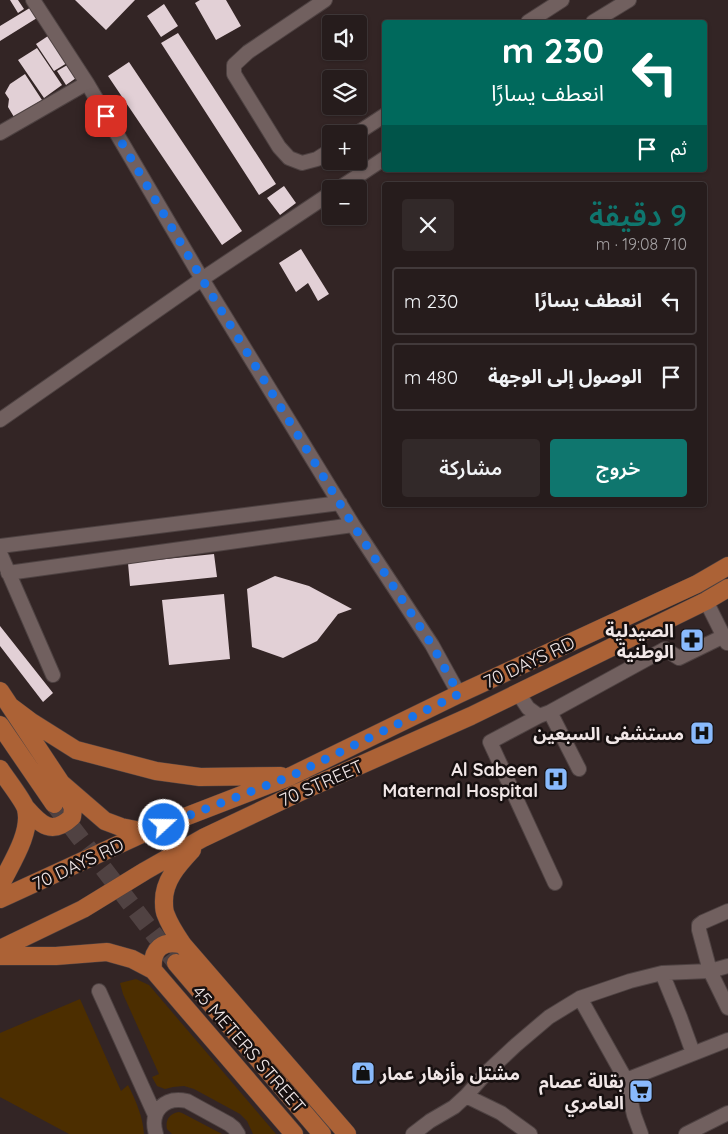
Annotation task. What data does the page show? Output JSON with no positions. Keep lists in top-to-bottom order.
{
  "streets": {
    "main road": ["70 DAYS RD", "70 STREET", "45 METERS STREET"]
  },
  "places": {
    "pharmacy": ["الصيدلية الوطنية"],
    "hospital": ["مستشفى السبعين", "Al Sabeen Maternal Hospital"],
    "shop": ["مشتل وأزهار عمار"],
    "supermarket": ["بقالة عصام العامري"]
  },
  "page": {
    "map_buttons": ["+", "−"],
    "turn": ["230 m", "انعطف يسارًا"],
    "then": "ثم",
    "heading": ["9 دقيقة", "710 m · 19:08"],
    "list": [
      {
        "name": "انعطف يسارًا",
        "value": "230 m"
      },
      {
        "name": "الوصول إلى الوجهة",
        "value": "480 m"
      }
    ],
    "buttons": ["خروج", "مشاركة"]
  }
}
